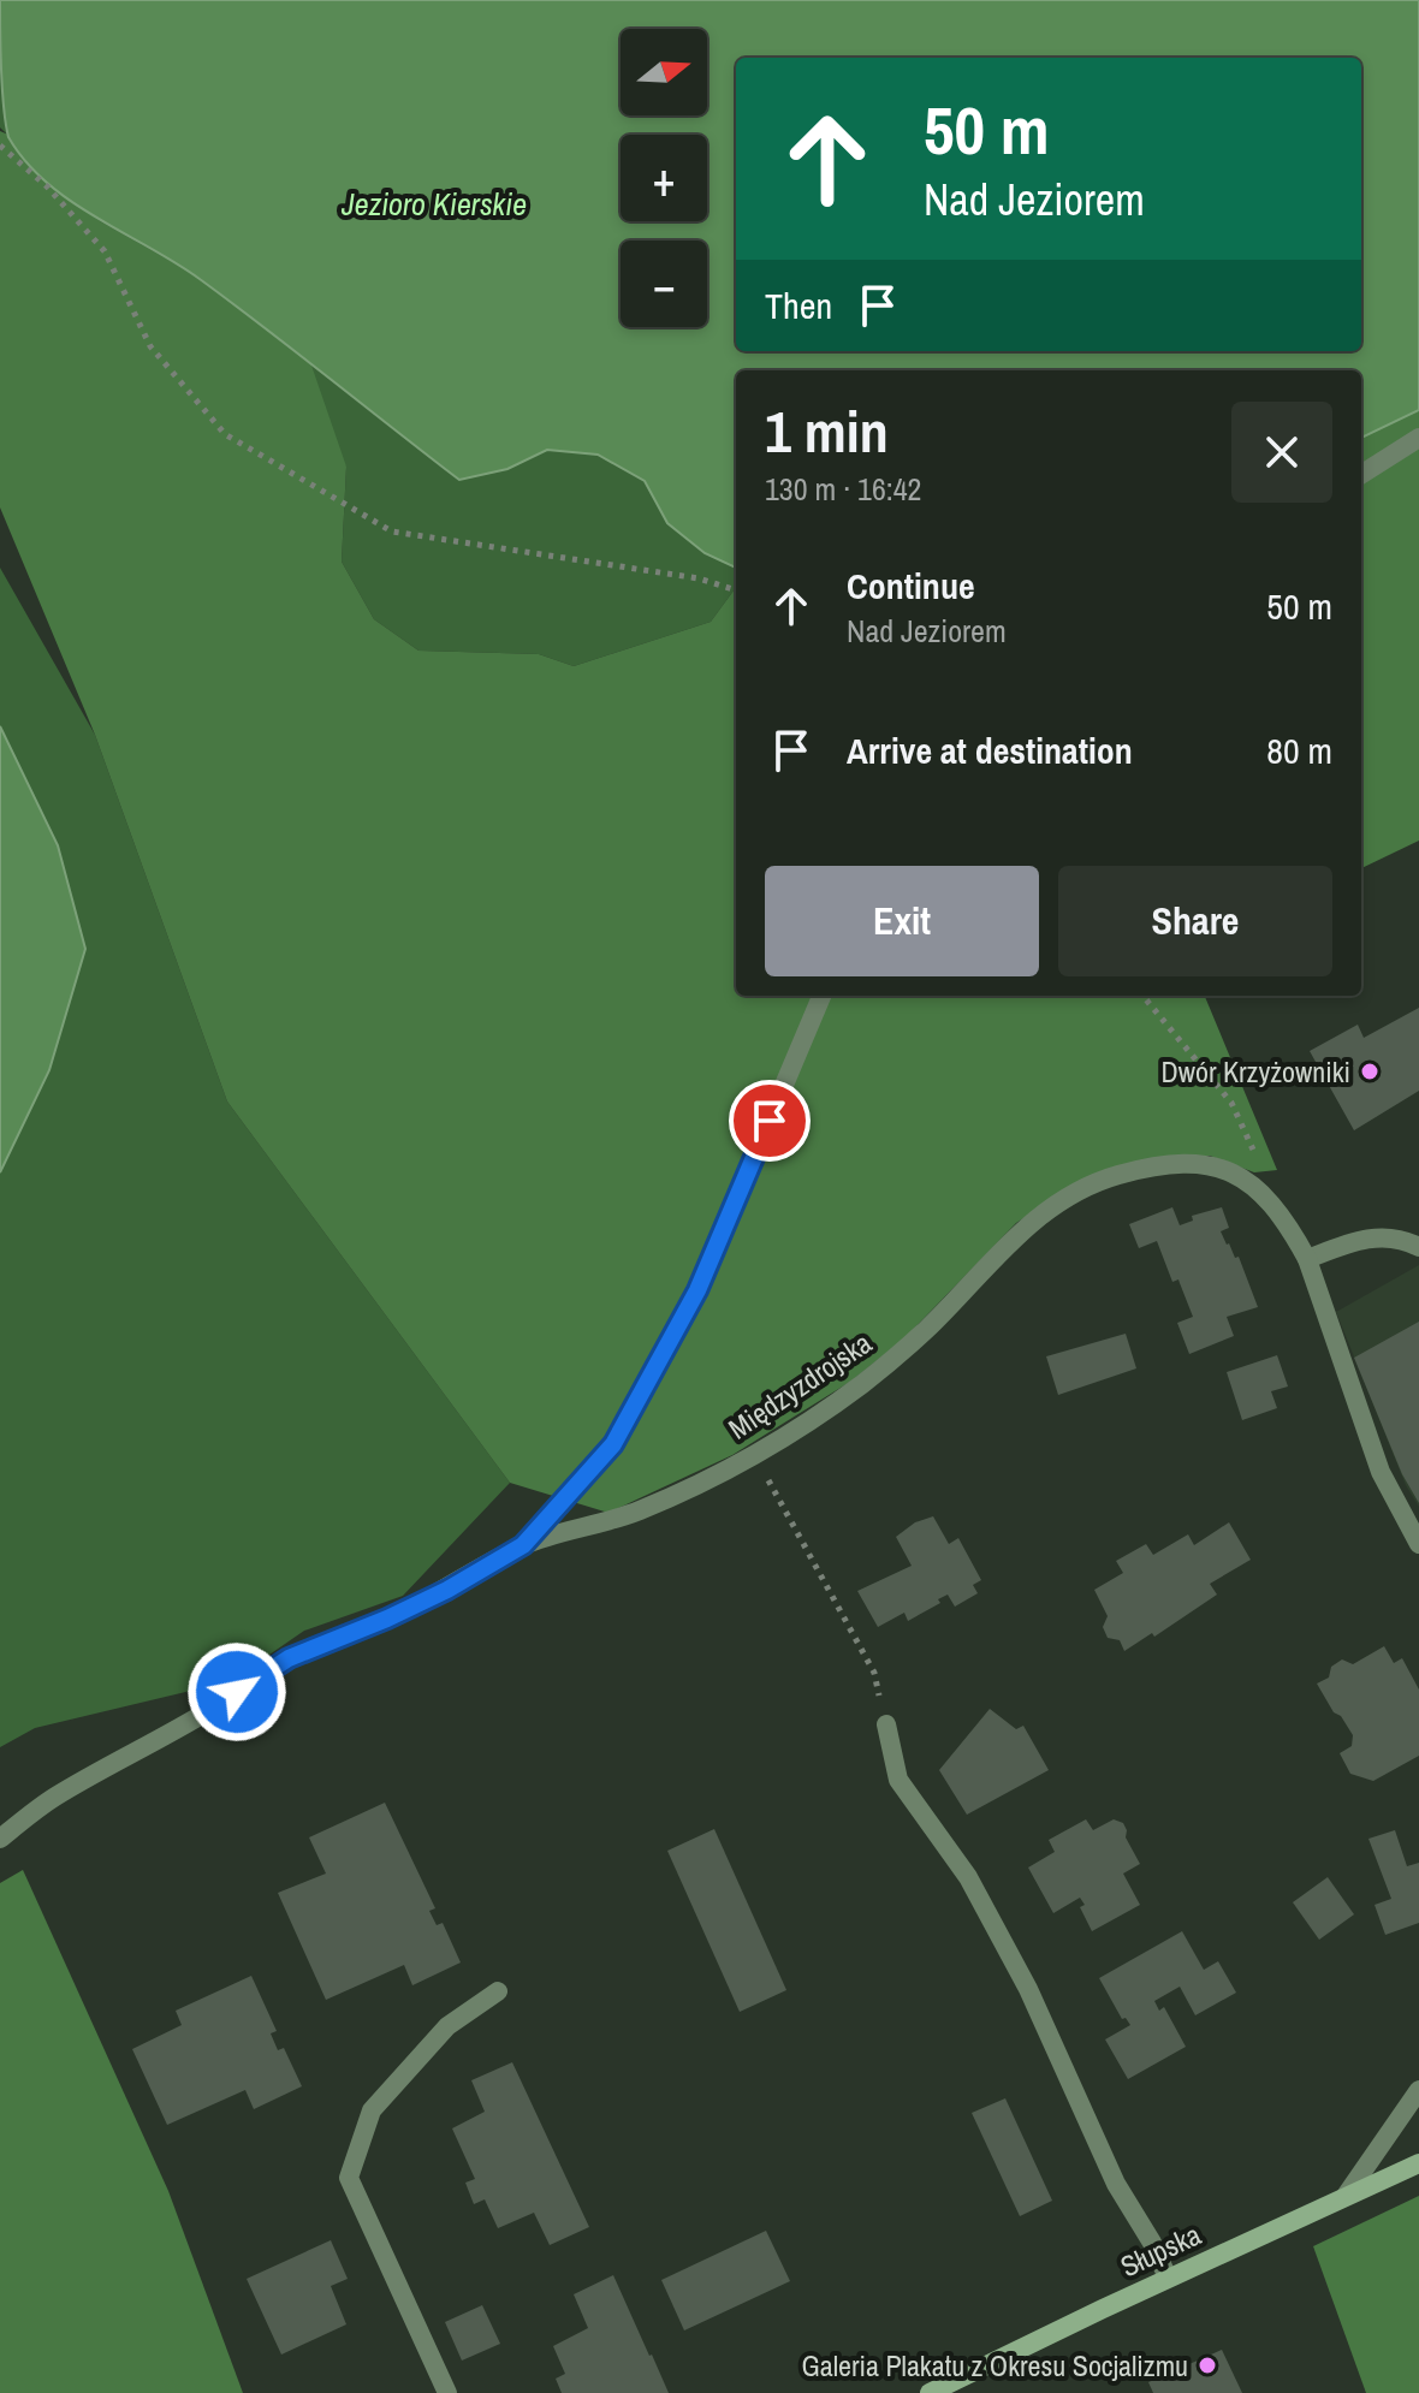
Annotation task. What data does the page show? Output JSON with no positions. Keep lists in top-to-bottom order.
{
  "streets": {
    "street": ["Międzyzdrojska", "Słupska"]
  },
  "water": ["Jezioro Kierskie"],
  "places": ["Dwór Krzyżowniki", "Galeria Plakatu z Okresu Socjalizmu"],
  "north": "right",
  "page": {
    "map_buttons": ["+", "−"],
    "turn": ["50 m", "Nad Jeziorem"],
    "then": "Then",
    "heading": ["1 min", "130 m · 16:42"],
    "list": [
      {
        "name": "Continue",
        "note": "Nad Jeziorem",
        "value": "50 m"
      },
      {
        "name": "Arrive at destination",
        "value": "80 m"
      }
    ],
    "buttons": ["Exit", "Share"]
  }
}
